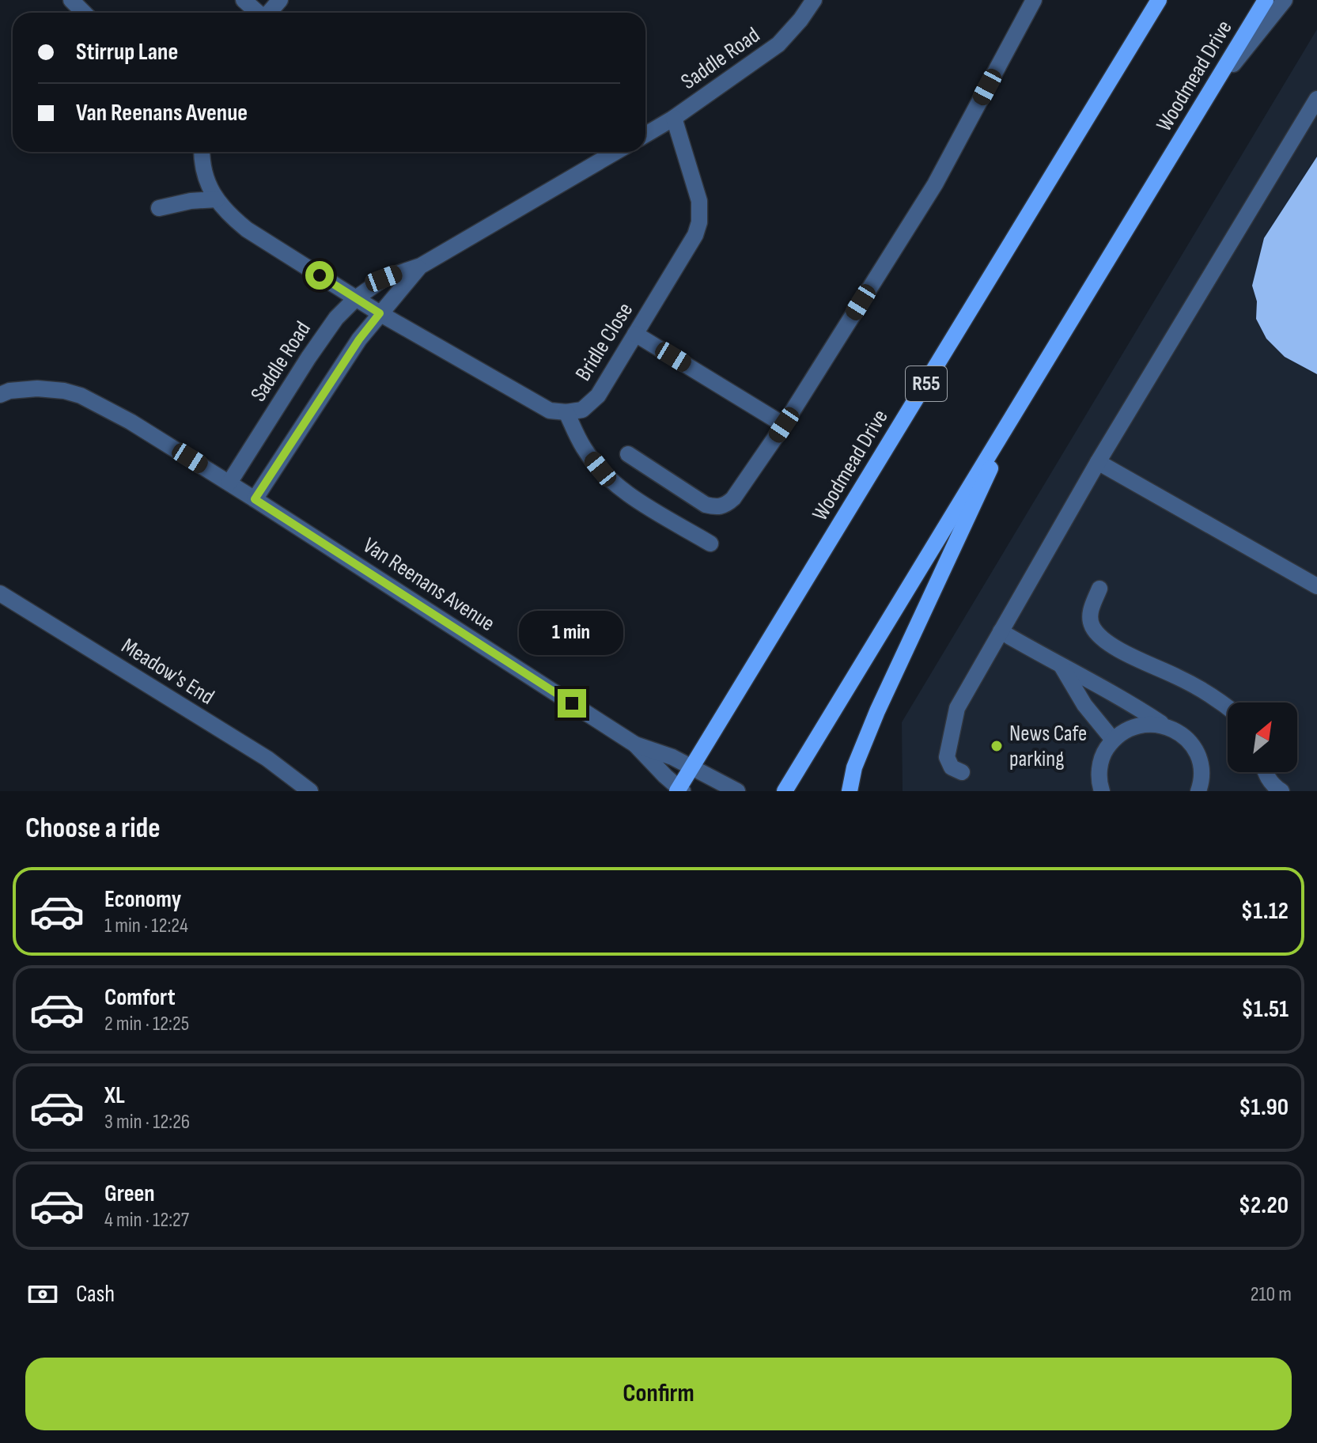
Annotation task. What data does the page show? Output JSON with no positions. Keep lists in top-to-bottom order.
{
  "streets": {
    "main road": ["Woodmead Drive", "R55"],
    "street": [
      "Saddle Road",
      "Bridle Close",
      "Van Reenans Avenue",
      "Meadow's End"
    ]
  },
  "crossings": [
    ["Saddle Road", "Bridle Close"],
    ["Saddle Road", "Van Reenans Avenue"],
    ["Woodmead Drive", "Van Reenans Avenue"]
  ],
  "places": ["News Cafe parking"],
  "north": "top right",
  "page": {
    "banner": ["Stirrup Lane", "Van Reenans Avenue"],
    "bubble": "1 min",
    "heading": "Choose a ride",
    "list": [
      {
        "name": "Economy",
        "note": "1 min · 12:24",
        "value": "$1.12"
      },
      {
        "name": "Comfort",
        "note": "2 min · 12:25",
        "value": "$1.51"
      },
      {
        "name": "XL",
        "note": "3 min · 12:26",
        "value": "$1.90"
      },
      {
        "name": "Green",
        "note": "4 min · 12:27",
        "value": "$2.20"
      }
    ],
    "pay": ["Cash", "210 m"],
    "buttons": "Confirm"
  }
}
